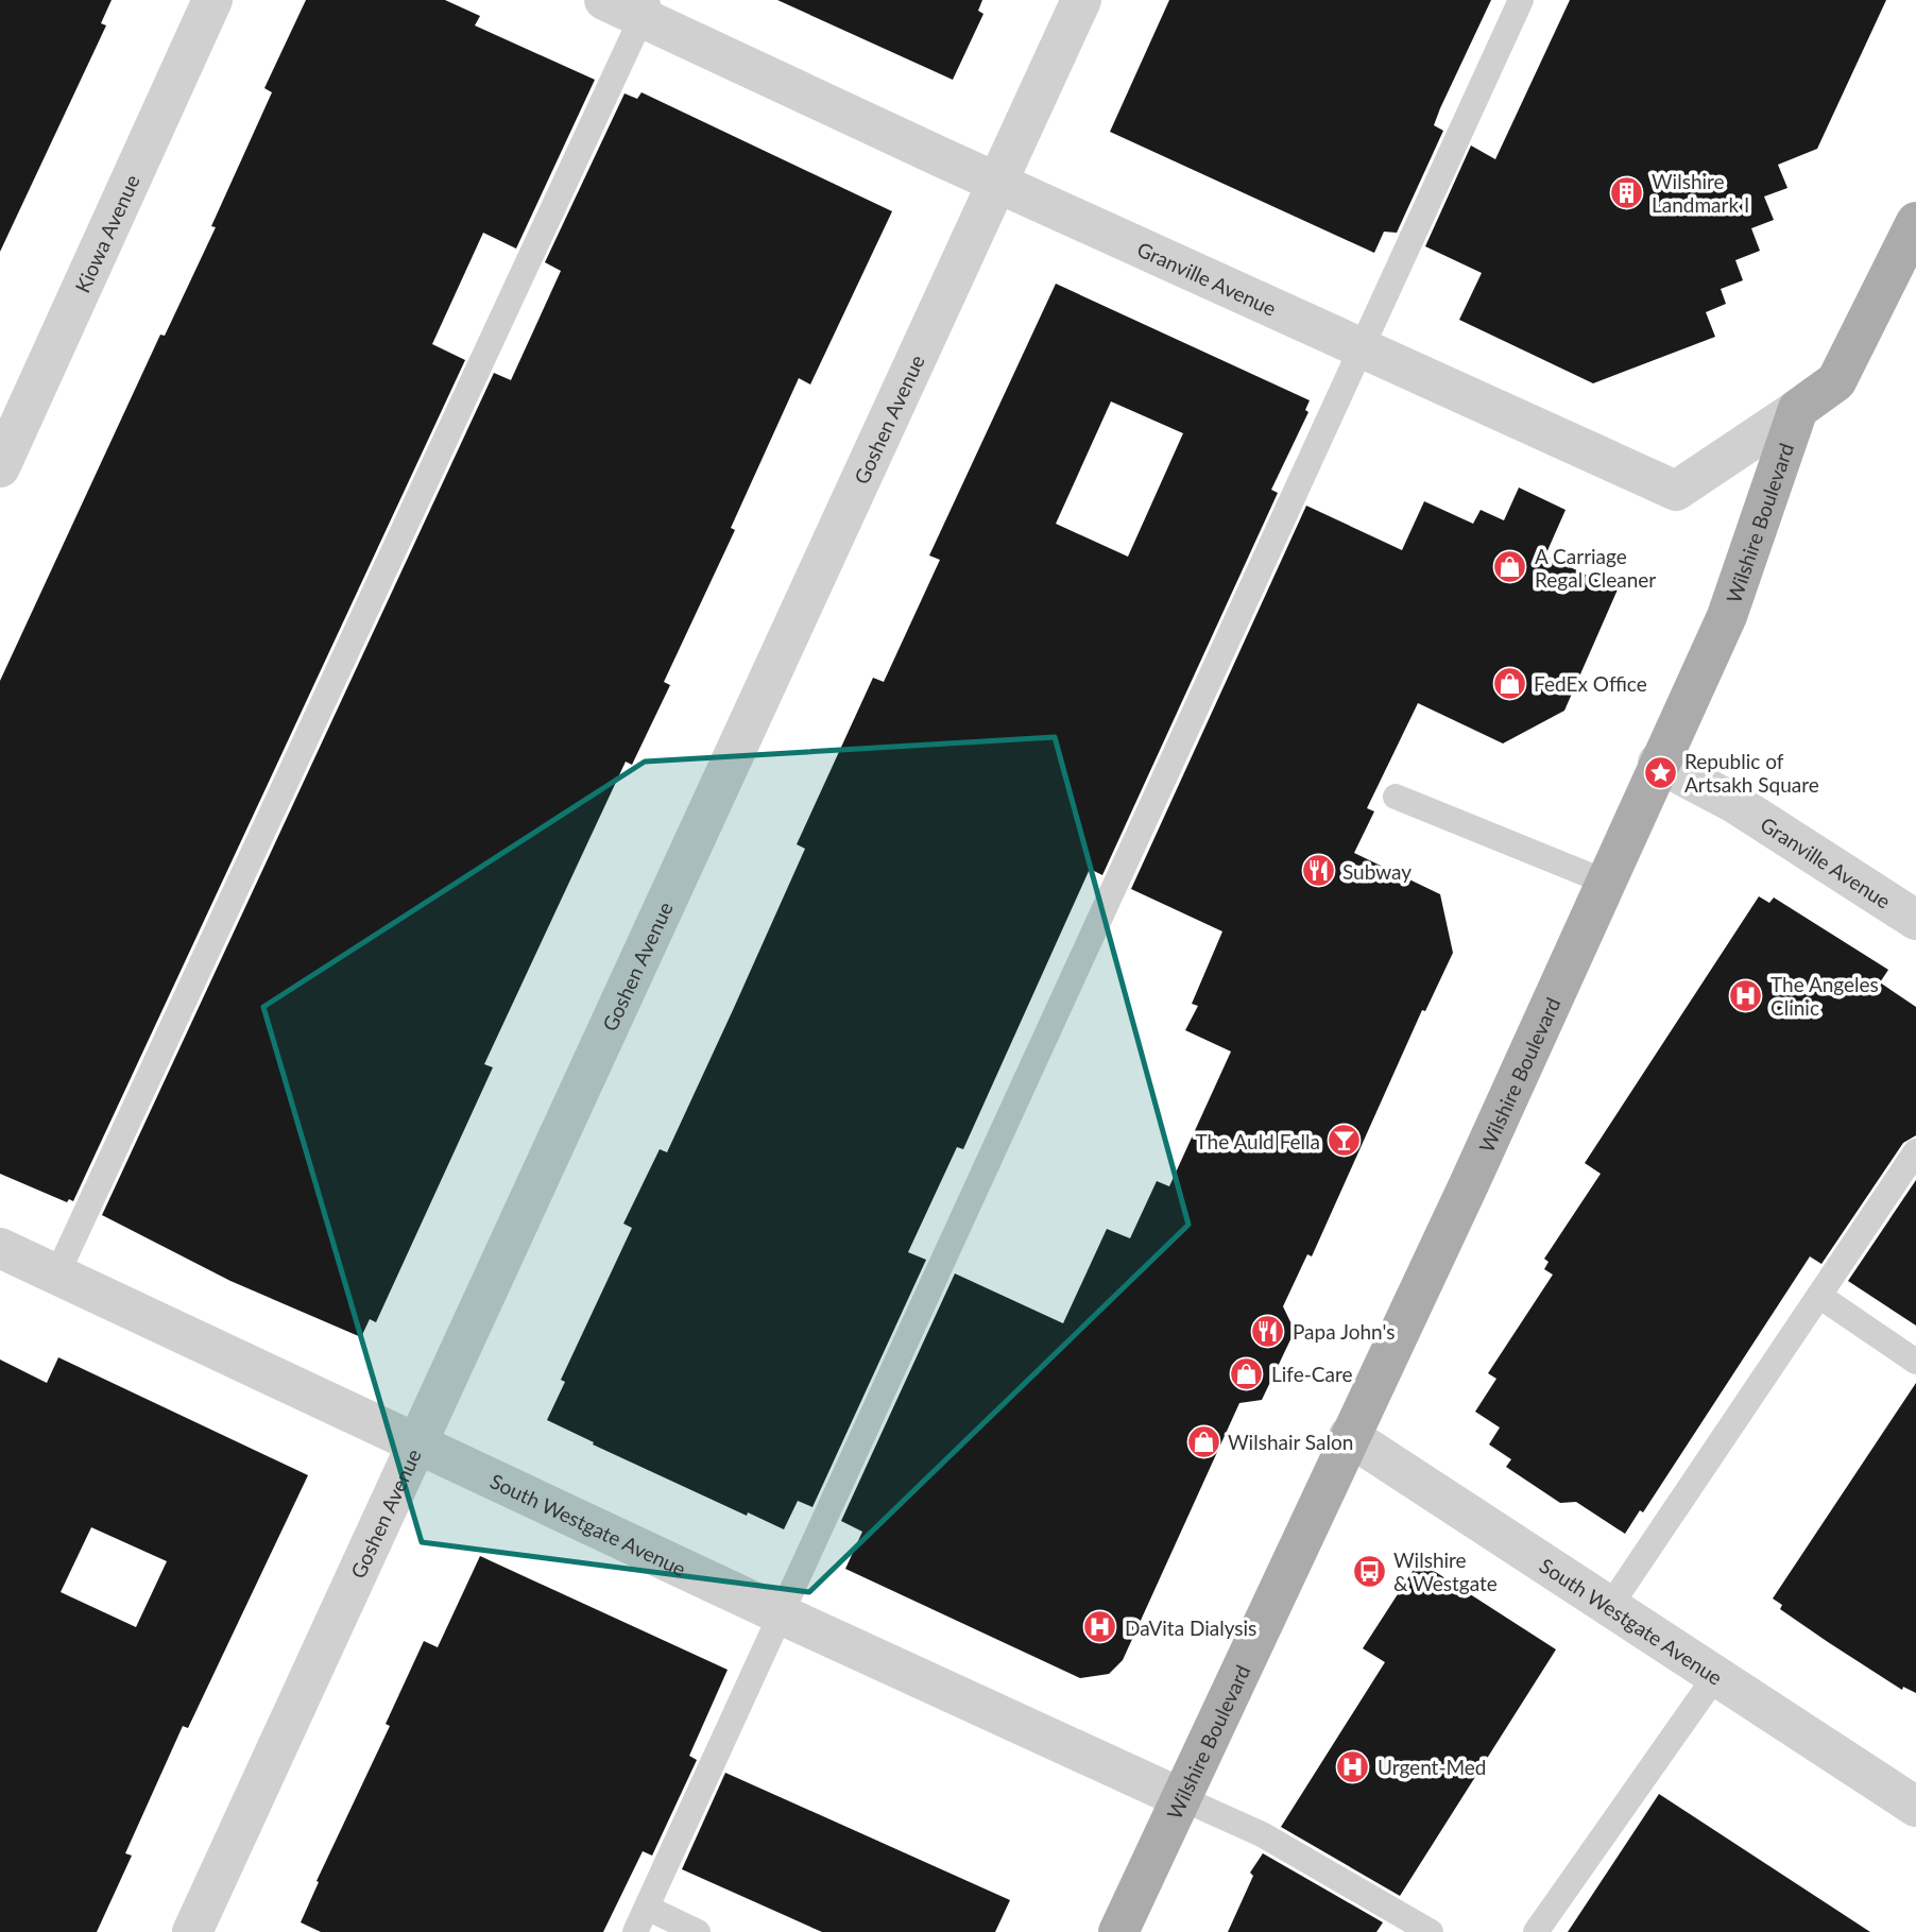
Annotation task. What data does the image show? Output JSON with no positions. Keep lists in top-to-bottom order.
{
  "streets": {
    "main road": ["Wilshire Boulevard"],
    "street": [
      "Kiowa Avenue",
      "Granville Avenue",
      "Goshen Avenue",
      "South Westgate Avenue"
    ]
  },
  "crossings": [
    ["Granville Avenue", "Goshen Avenue"],
    ["Granville Avenue", "Wilshire Boulevard"],
    ["Goshen Avenue", "South Westgate Avenue"],
    ["Wilshire Boulevard", "South Westgate Avenue"]
  ],
  "places": {
    "building": ["Wilshire Landmark I"],
    "shop": [
      "A Carriage Regal Cleaner",
      "FedEx Office",
      "Life-Care",
      "Wilshair Salon"
    ],
    "place": ["Republic of Artsakh Square"],
    "restaurant": ["Subway", "Papa John's"],
    "hospital": ["The Angeles Clinic", "DaVita Dialysis", "Urgent-Med"],
    "bar": ["The Auld Fella"],
    "bus stop": ["Wilshire & Westgate"]
  }
}
